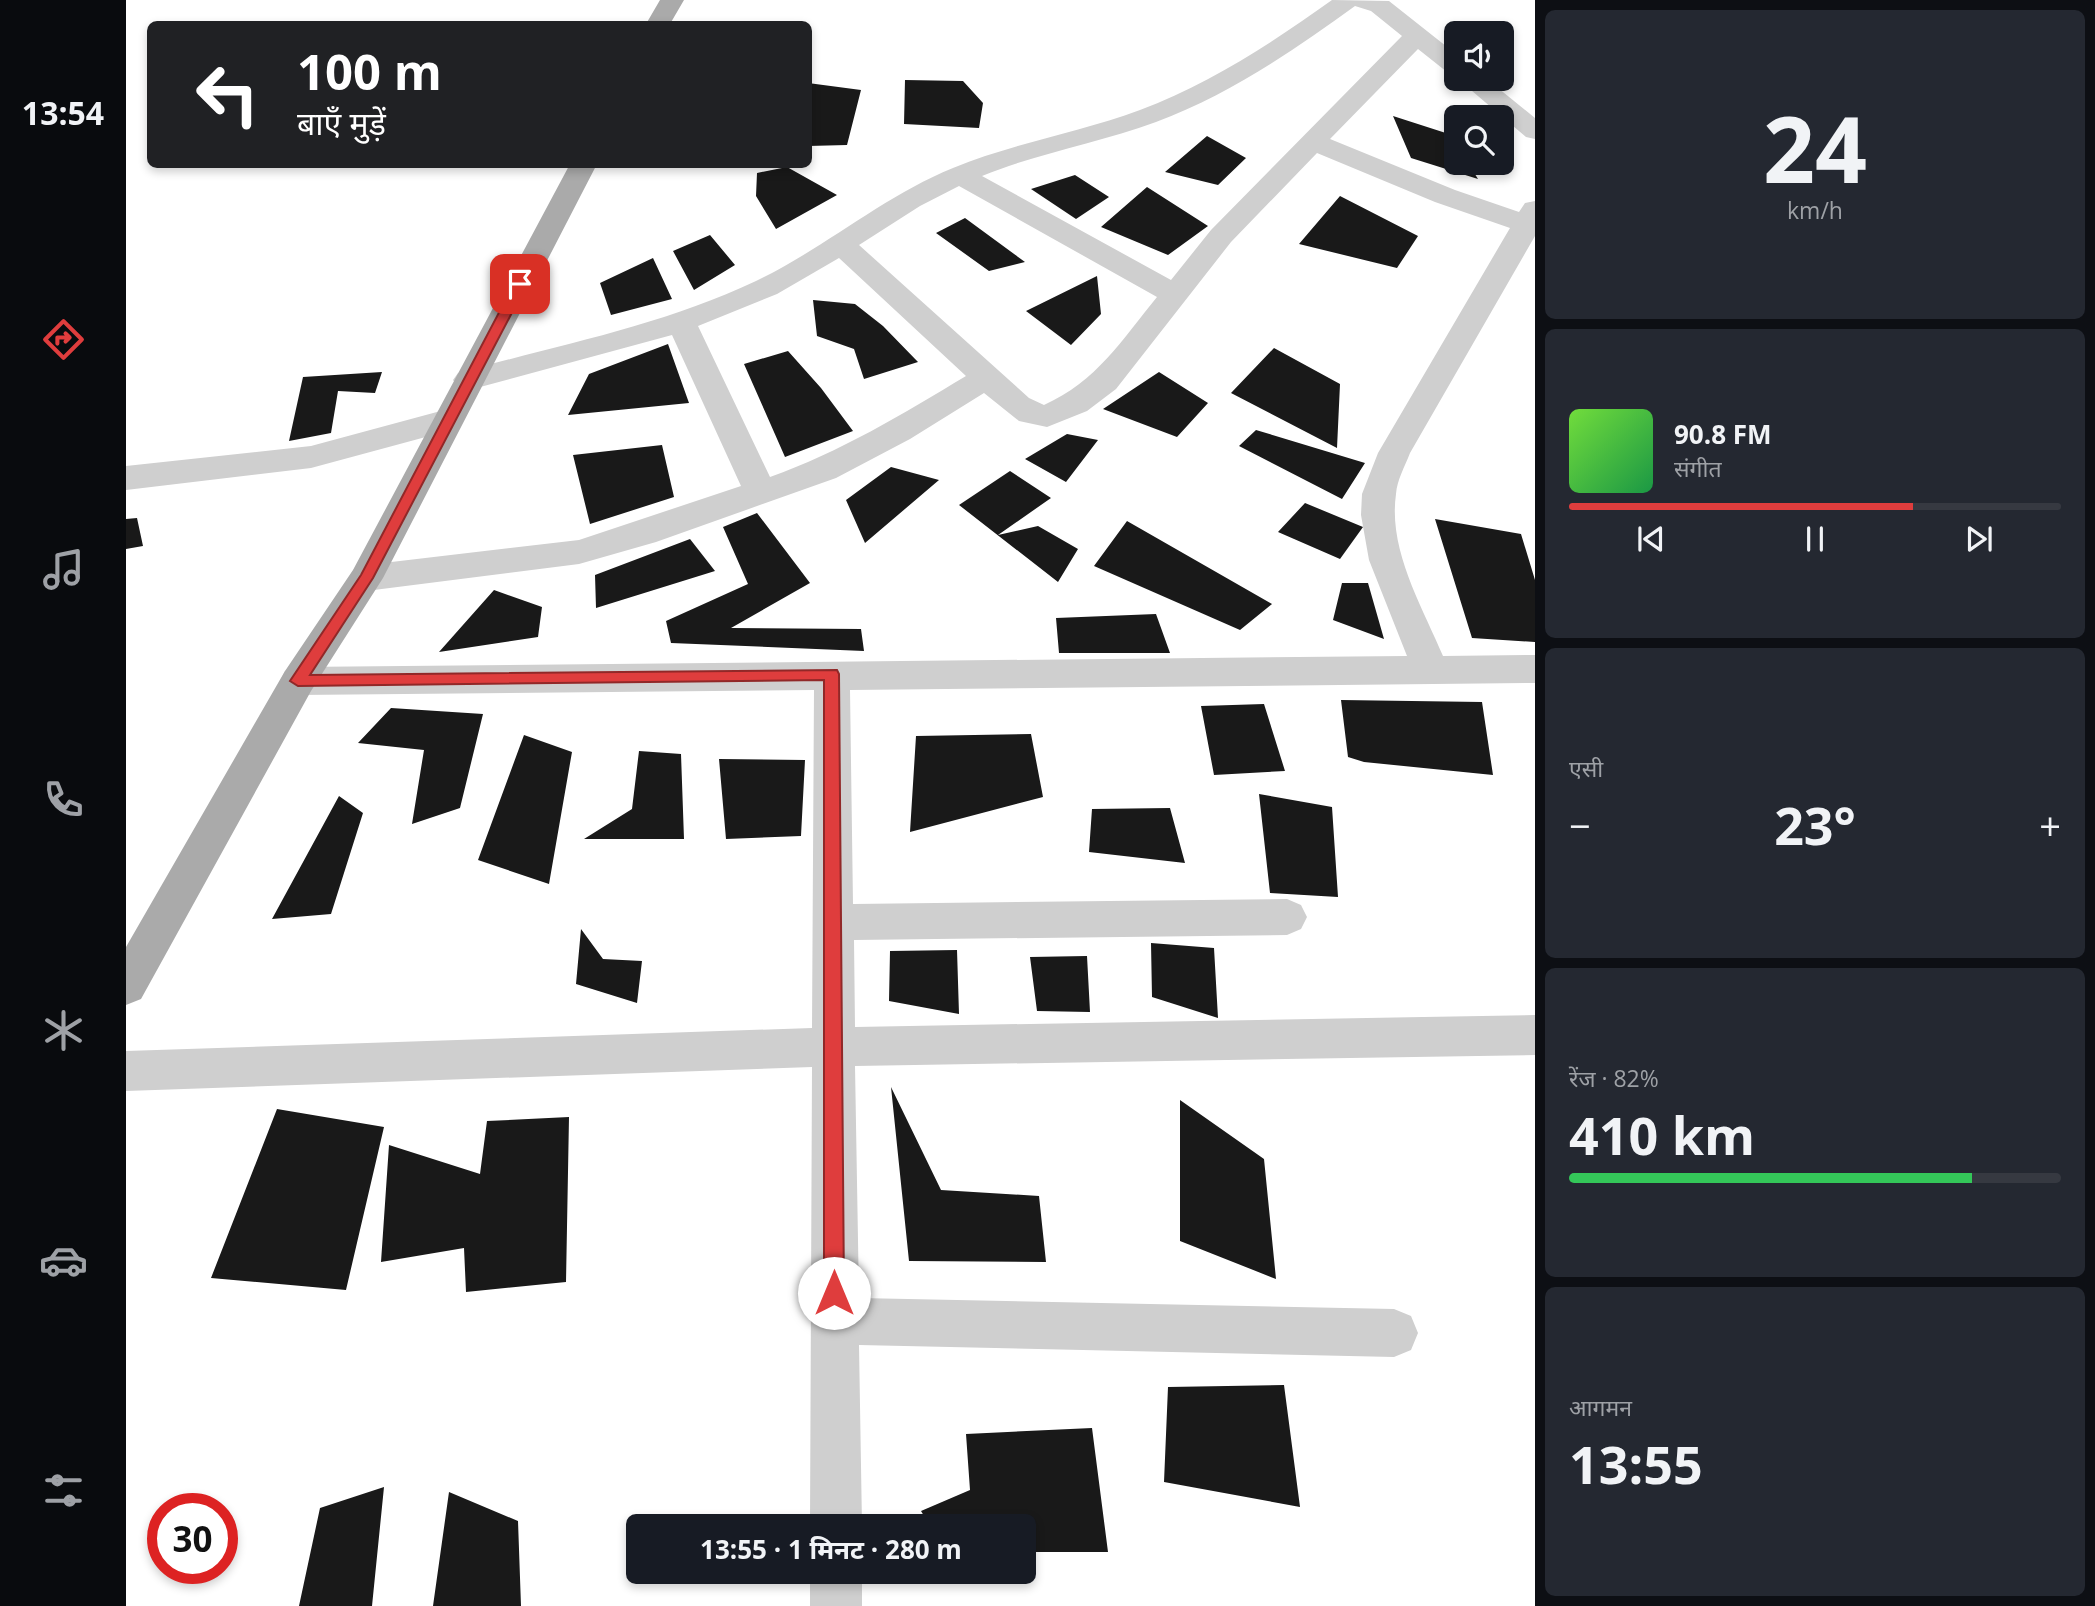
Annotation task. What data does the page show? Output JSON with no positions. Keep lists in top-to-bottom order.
{
  "page": {
    "tabs": "13:54",
    "tile": [
      ["24", "km/h"],
      "एसी",
      ["रेंज · 82%", "410 km"],
      ["आगमन", "13:55"]
    ],
    "turn": ["100 m", "बाएँ मुड़ें"],
    "song": ["90.8 FM", "संगीत"],
    "heat": ["−", "23°", "+"],
    "limit": "30",
    "trip": "13:55 · 1 मिनट · 280 m"
  }
}
